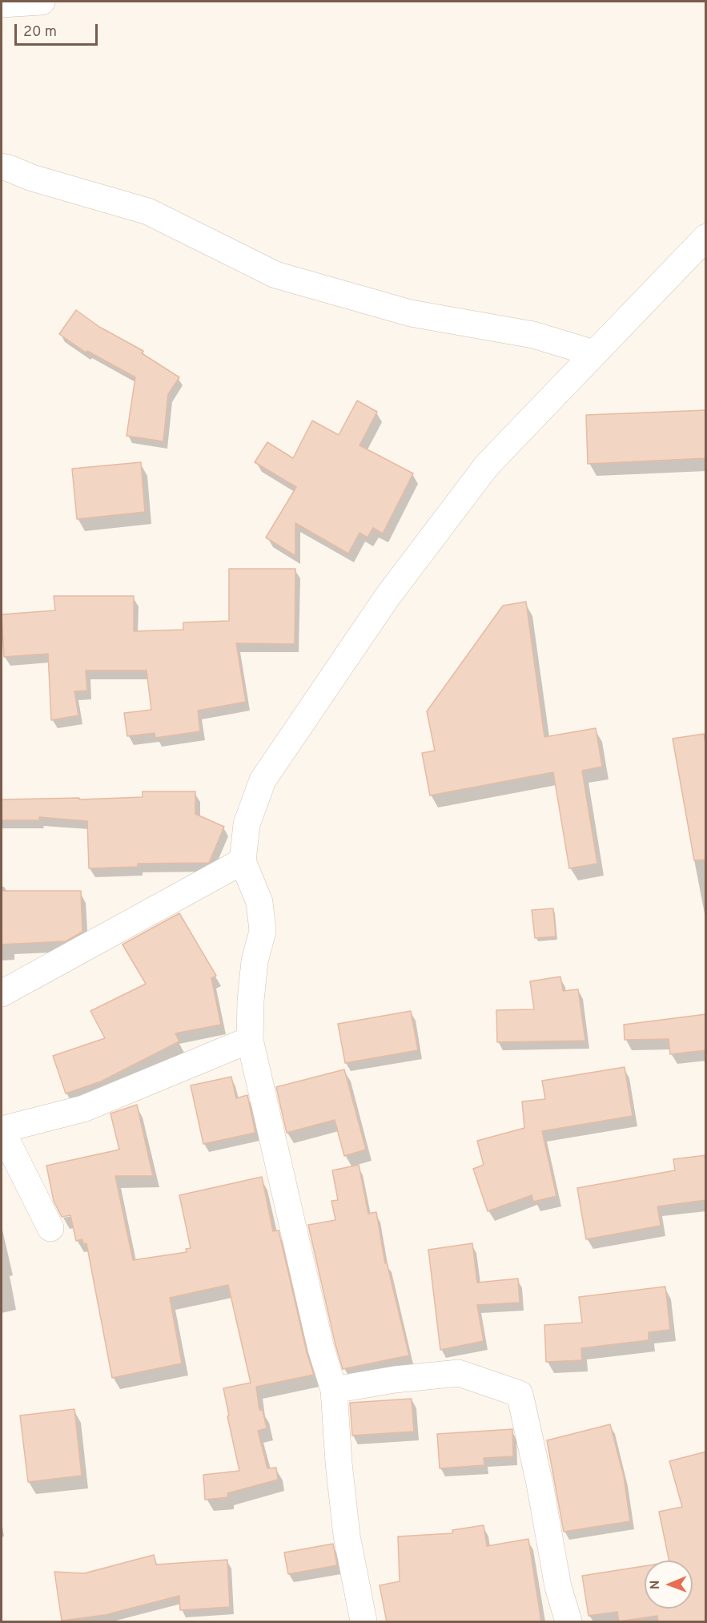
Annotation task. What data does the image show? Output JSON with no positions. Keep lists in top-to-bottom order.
{
  "scale_bar": "20 m",
  "north": "left"
}
